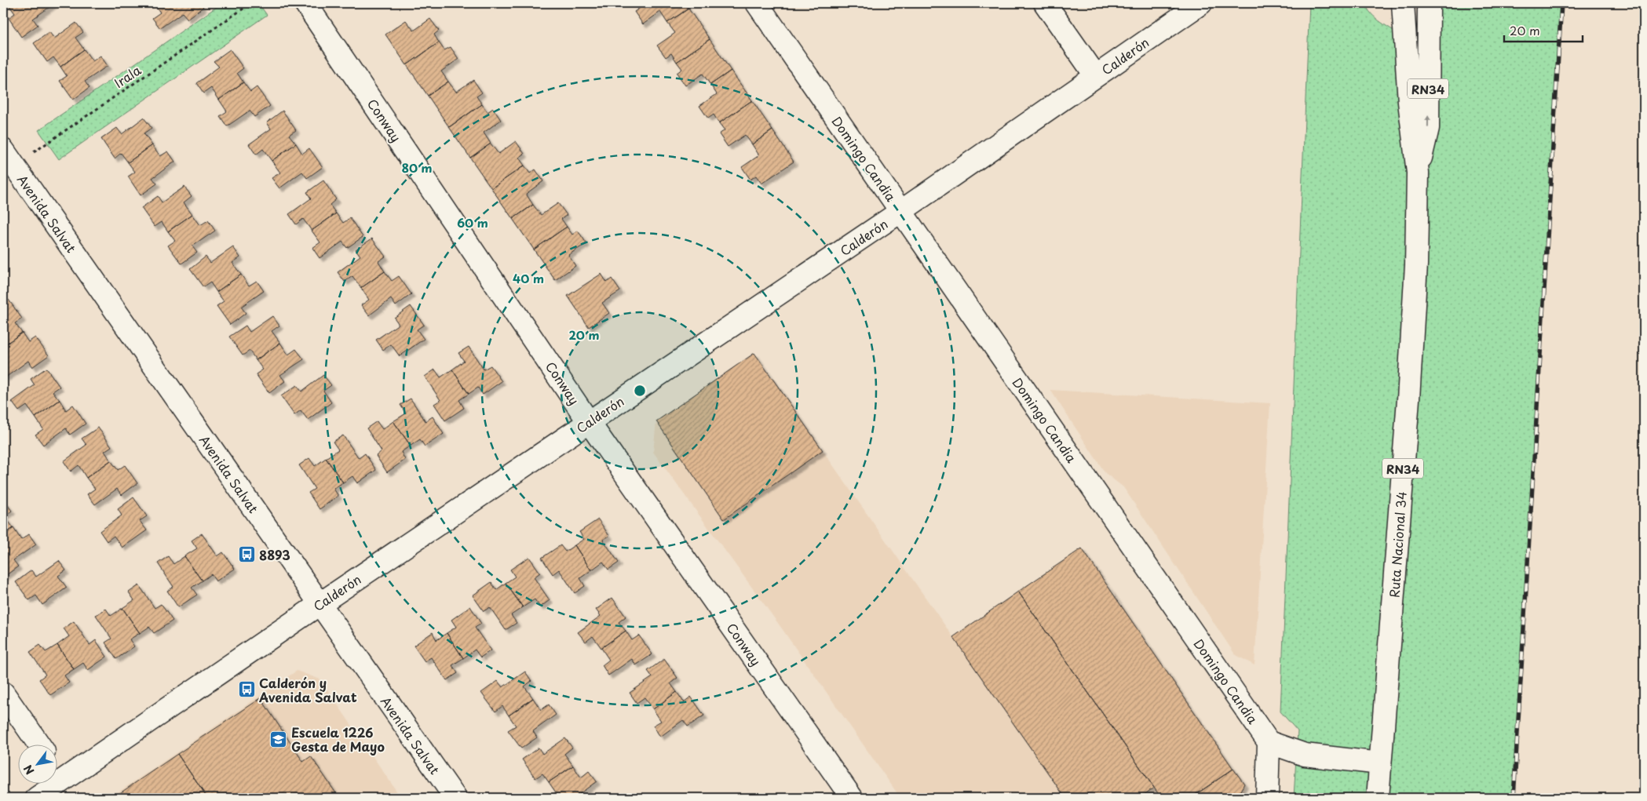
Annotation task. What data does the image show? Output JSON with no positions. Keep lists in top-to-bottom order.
{
  "streets": {
    "main road": [
      "Calderón",
      "RN34",
      "Conway",
      "Domingo Candia",
      "Avenida Salvat",
      "Ruta Nacional 34"
    ],
    "path": ["Irala"]
  },
  "crossings": [
    ["Calderón", "Conway"],
    ["Calderón", "Domingo Candia"],
    ["Calderón", "Avenida Salvat"],
    ["Irala", "Avenida Salvat"],
    ["RN34", "Ruta Nacional 34"]
  ],
  "places": {
    "bus stop": ["8893", "Calderón y Avenida Salvat"],
    "school or university": ["Escuela 1226 Gesta de Mayo"]
  },
  "scale_bar": "20 m",
  "north": "bottom left",
  "rings": [
    "80 m",
    "60 m",
    "40 m",
    "20 m"
  ]
}
